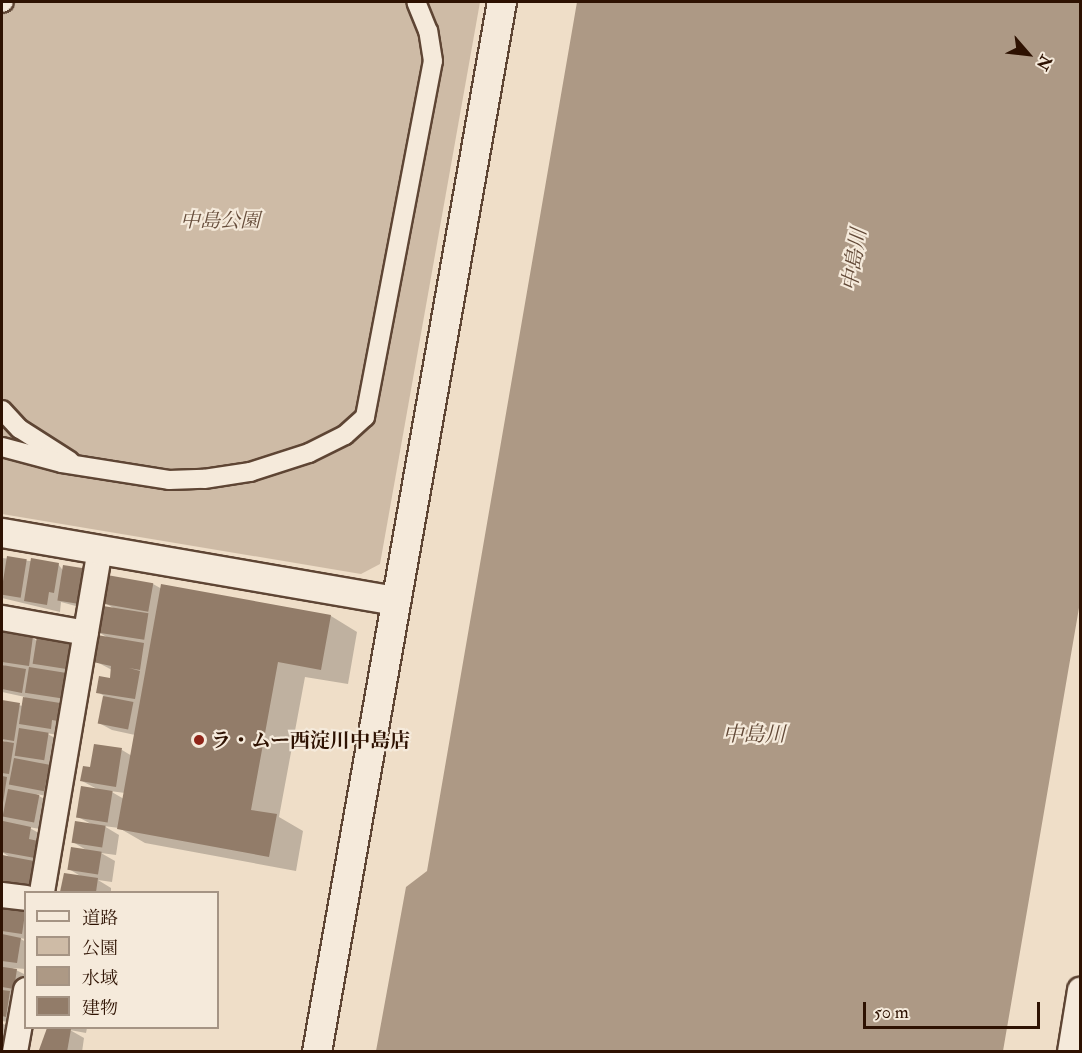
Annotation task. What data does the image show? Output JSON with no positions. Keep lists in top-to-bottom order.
{
  "water": ["中島川"],
  "parks": ["中島公園"],
  "places": ["ラ・ムー西淀川中島店"],
  "legend": [
    "道路",
    "公園",
    "水域",
    "建物"
  ],
  "scale_bar": "50 m",
  "north": "bottom right"
}
